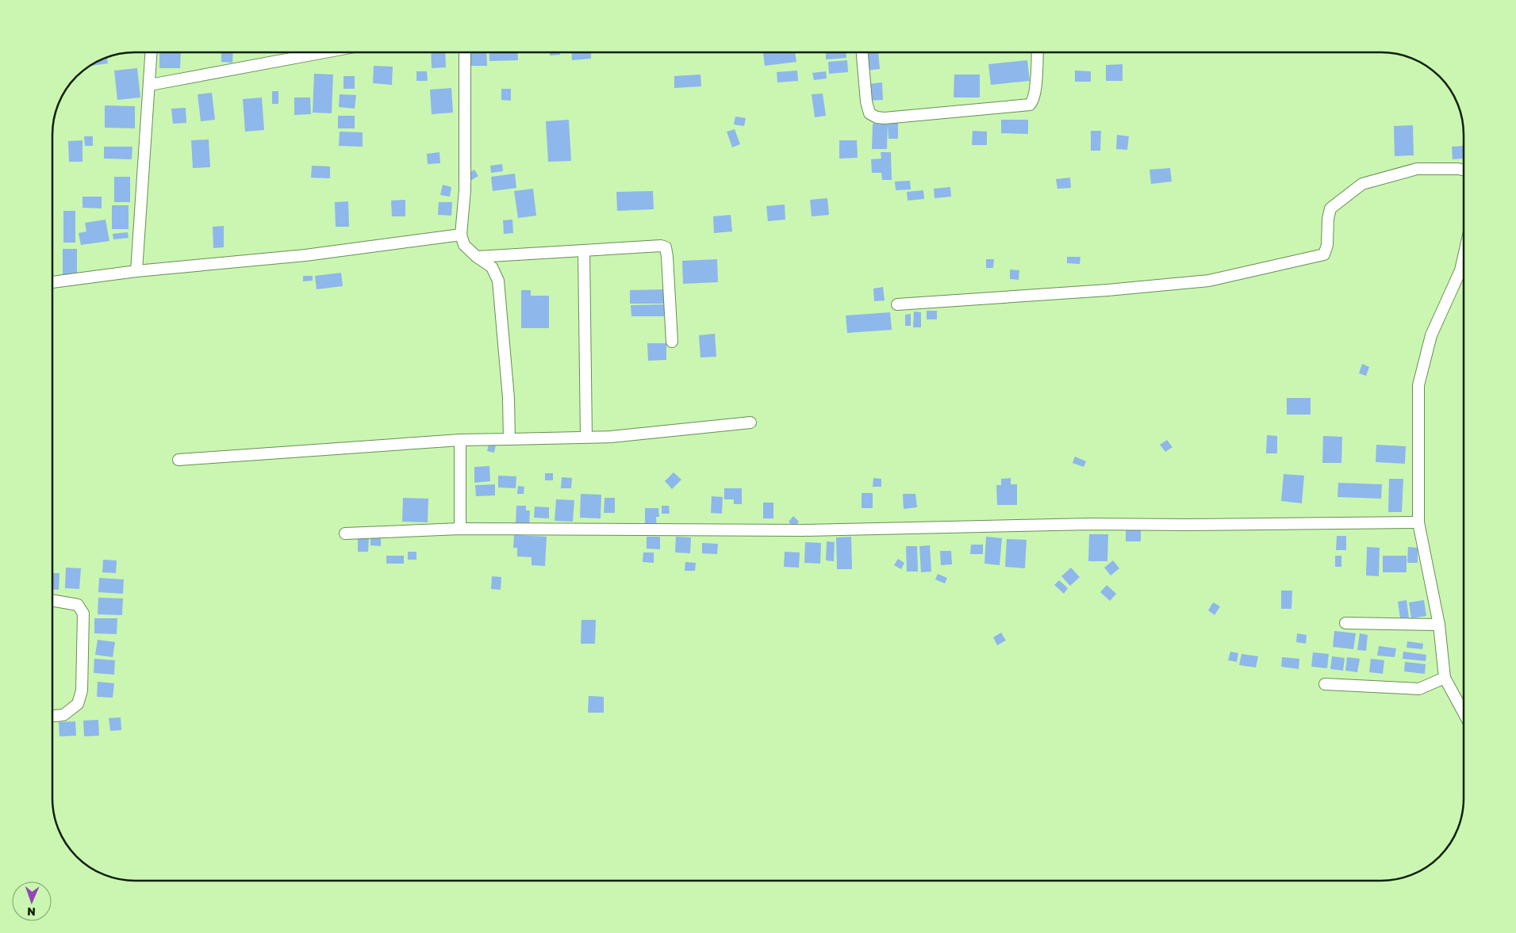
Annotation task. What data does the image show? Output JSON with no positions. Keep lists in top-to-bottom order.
{
  "north": "bottom"
}
